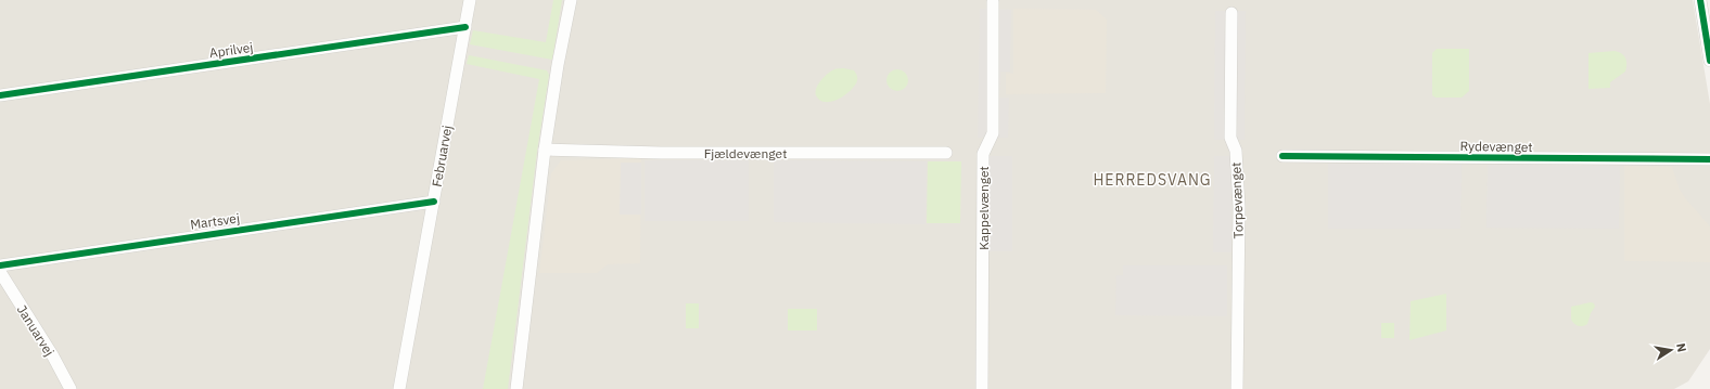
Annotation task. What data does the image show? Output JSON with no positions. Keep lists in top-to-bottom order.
{
  "streets": {
    "street": [
      "Aprilvej",
      "Rydevænget",
      "Fjældevænget",
      "Februarvej",
      "Torpevænget",
      "Kappelvænget",
      "Martsvej",
      "Januarvej"
    ]
  },
  "crossings": [
    ["Aprilvej", "Februarvej"],
    ["Februarvej", "Martsvej"]
  ],
  "districts": ["HERREDSVANG"],
  "north": "right"
}
